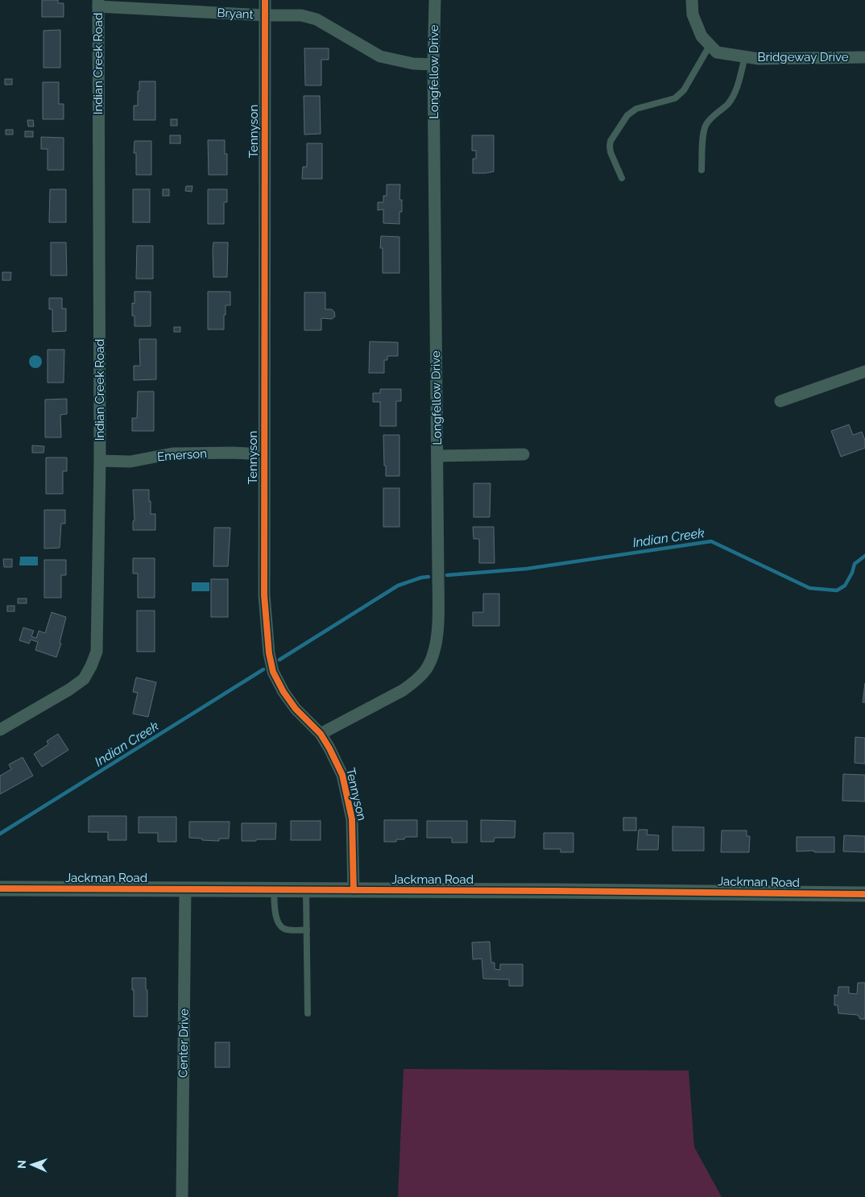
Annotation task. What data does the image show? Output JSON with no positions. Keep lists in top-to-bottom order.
{
  "streets": {
    "street": [
      "Bryant",
      "Bridgeway Drive",
      "Indian Creek Road",
      "Longfellow Drive",
      "Tennyson",
      "Emerson",
      "Jackman Road",
      "Center Drive"
    ]
  },
  "crossings": [
    ["Bryant", "Indian Creek Road"],
    ["Bryant", "Longfellow Drive"],
    ["Bryant", "Tennyson"],
    ["Indian Creek Road", "Emerson"],
    ["Longfellow Drive", "Tennyson"],
    ["Tennyson", "Emerson"],
    ["Tennyson", "Jackman Road"],
    ["Jackman Road", "Center Drive"]
  ],
  "water": ["Indian Creek"],
  "north": "left"
}
